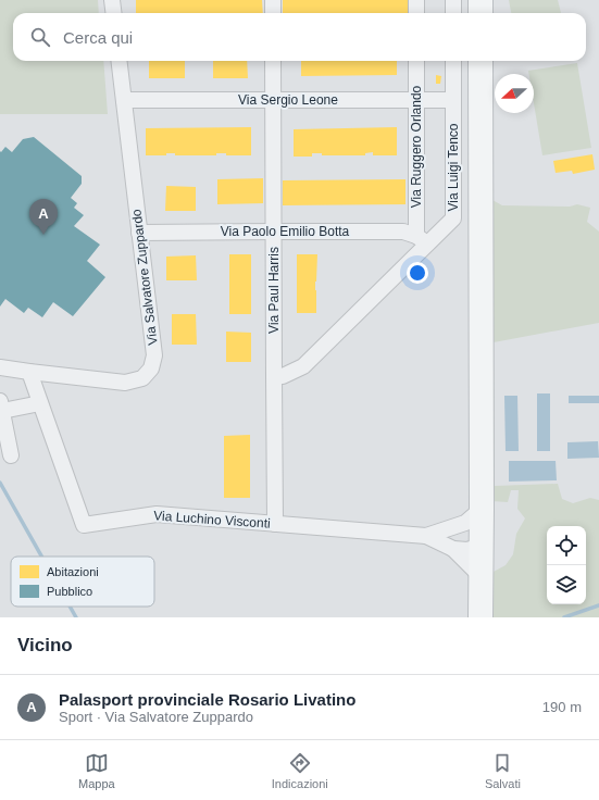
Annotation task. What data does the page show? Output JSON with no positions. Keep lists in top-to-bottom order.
{
  "streets": {
    "street": [
      "Via Sergio Leone",
      "Via Ruggero Orlando",
      "Via Luigi Tenco",
      "Via Paolo Emilio Botta",
      "Via Salvatore Zuppardo",
      "Via Paul Harris",
      "Via Luchino Visconti"
    ]
  },
  "crossings": [
    ["Via Sergio Leone", "Via Ruggero Orlando"],
    ["Via Sergio Leone", "Via Luigi Tenco"],
    ["Via Sergio Leone", "Via Salvatore Zuppardo"],
    ["Via Sergio Leone", "Via Paul Harris"],
    ["Via Ruggero Orlando", "Via Luigi Tenco"],
    ["Via Ruggero Orlando", "Via Paolo Emilio Botta"],
    ["Via Luigi Tenco", "Via Paolo Emilio Botta"],
    ["Via Luigi Tenco", "Via Paul Harris"],
    ["Via Paolo Emilio Botta", "Via Salvatore Zuppardo"],
    ["Via Paolo Emilio Botta", "Via Paul Harris"],
    ["Via Salvatore Zuppardo", "Via Luchino Visconti"],
    ["Via Paul Harris", "Via Luchino Visconti"]
  ],
  "legend": ["Abitazioni", "Pubblico"],
  "north": "left",
  "page": {
    "search": "Cerca qui",
    "pins": "A",
    "heading": "Vicino",
    "list": [
      {
        "mark": "A",
        "name": "Palasport provinciale Rosario Livatino",
        "note": "Sport · Via Salvatore Zuppardo",
        "value": "190 m"
      }
    ],
    "nav": ["Mappa", "Indicazioni", "Salvati"]
  }
}
